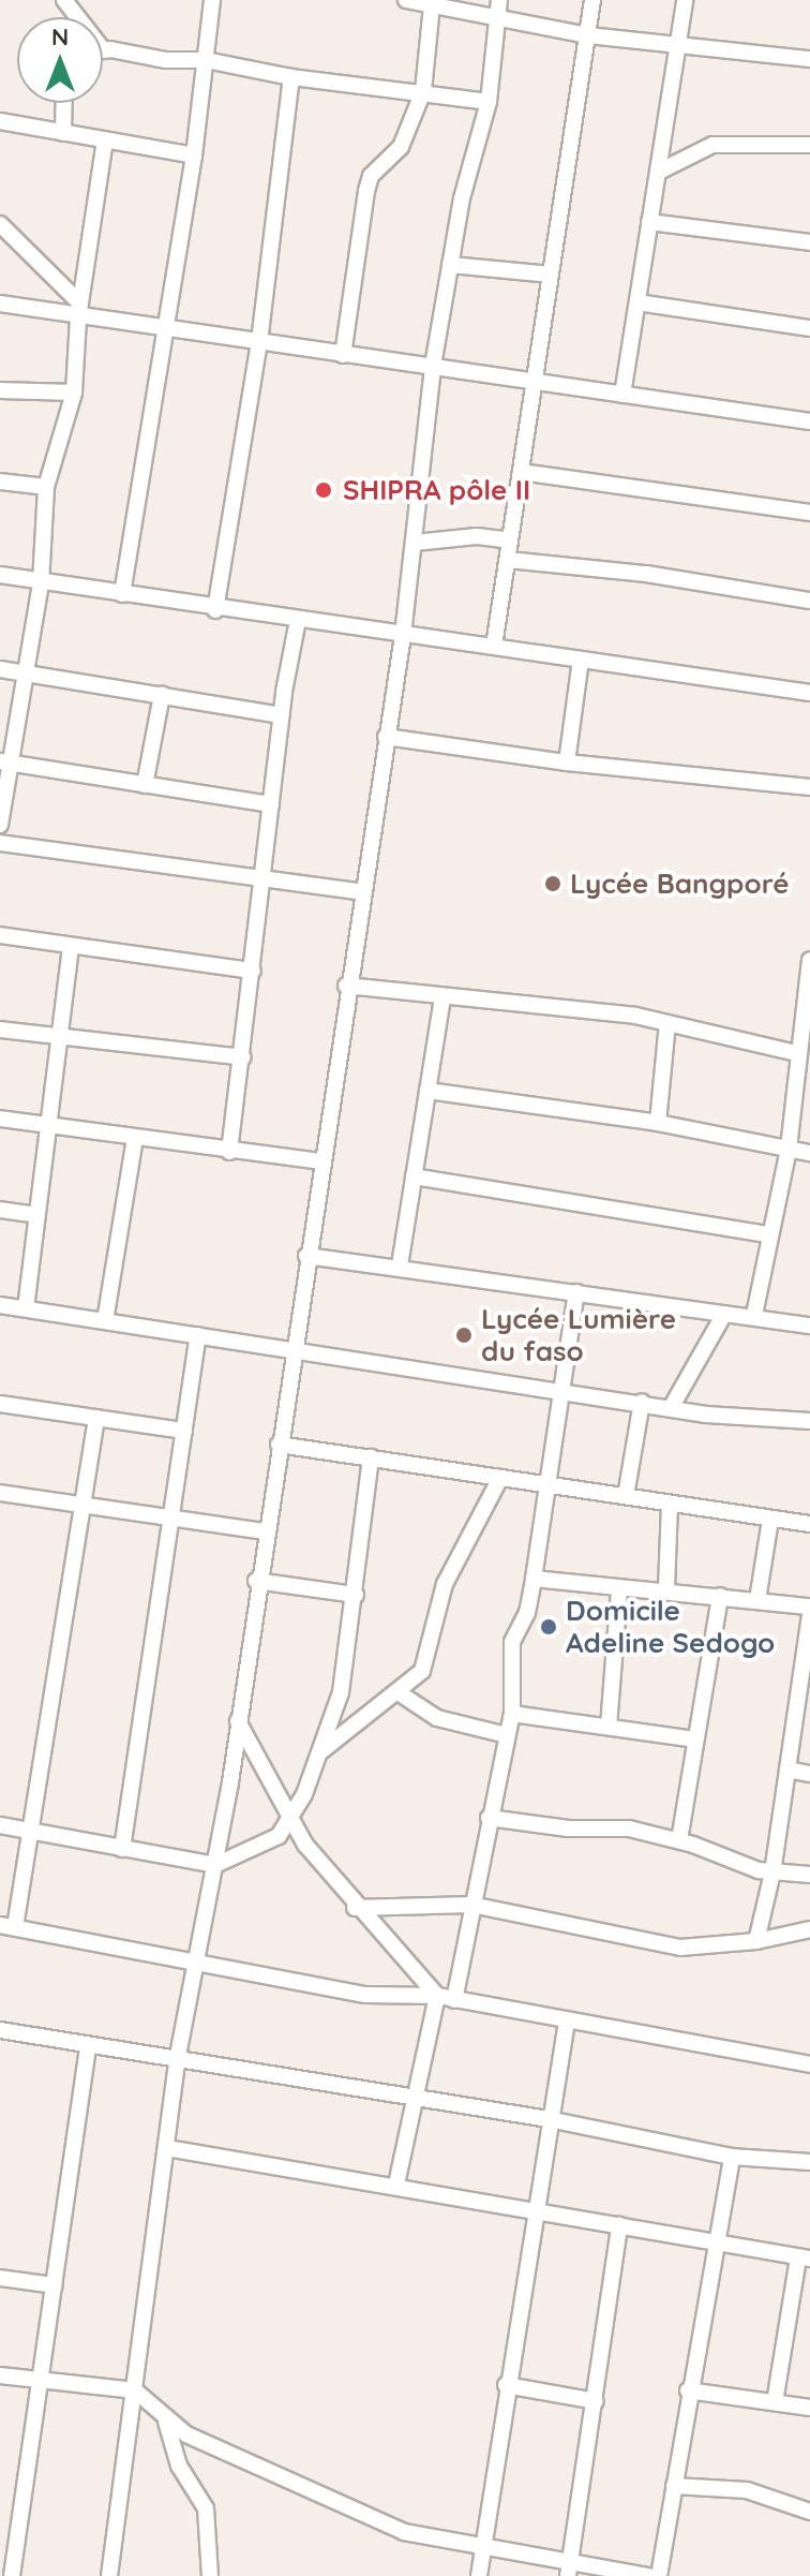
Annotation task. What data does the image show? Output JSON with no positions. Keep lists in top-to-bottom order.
{
  "places": [
    "SHIPRA pôle II",
    "Lycée Bangporé",
    "Lycée Lumière du faso",
    "Domicile Adeline Sedogo"
  ],
  "north": "top"
}
